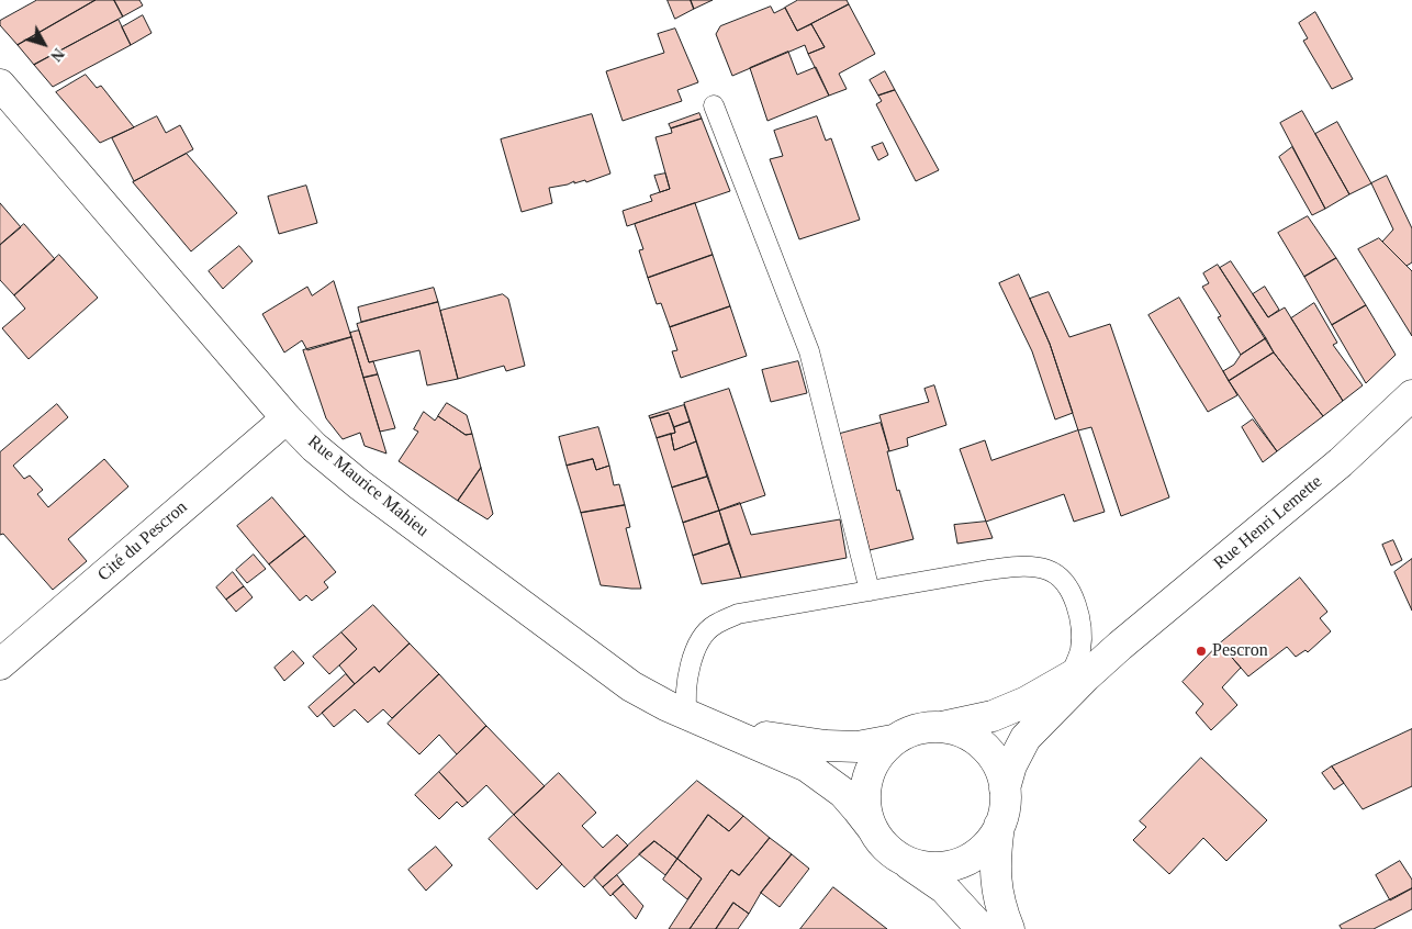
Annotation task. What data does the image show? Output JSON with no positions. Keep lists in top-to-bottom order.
{
  "streets": {
    "street": ["Rue Maurice Mahieu", "Rue Henri Lemette", "Cité du Pescron"]
  },
  "crossings": [
    ["Rue Maurice Mahieu", "Rue Henri Lemette"],
    ["Rue Maurice Mahieu", "Cité du Pescron"]
  ],
  "places": ["Pescron"],
  "north": "bottom right"
}
